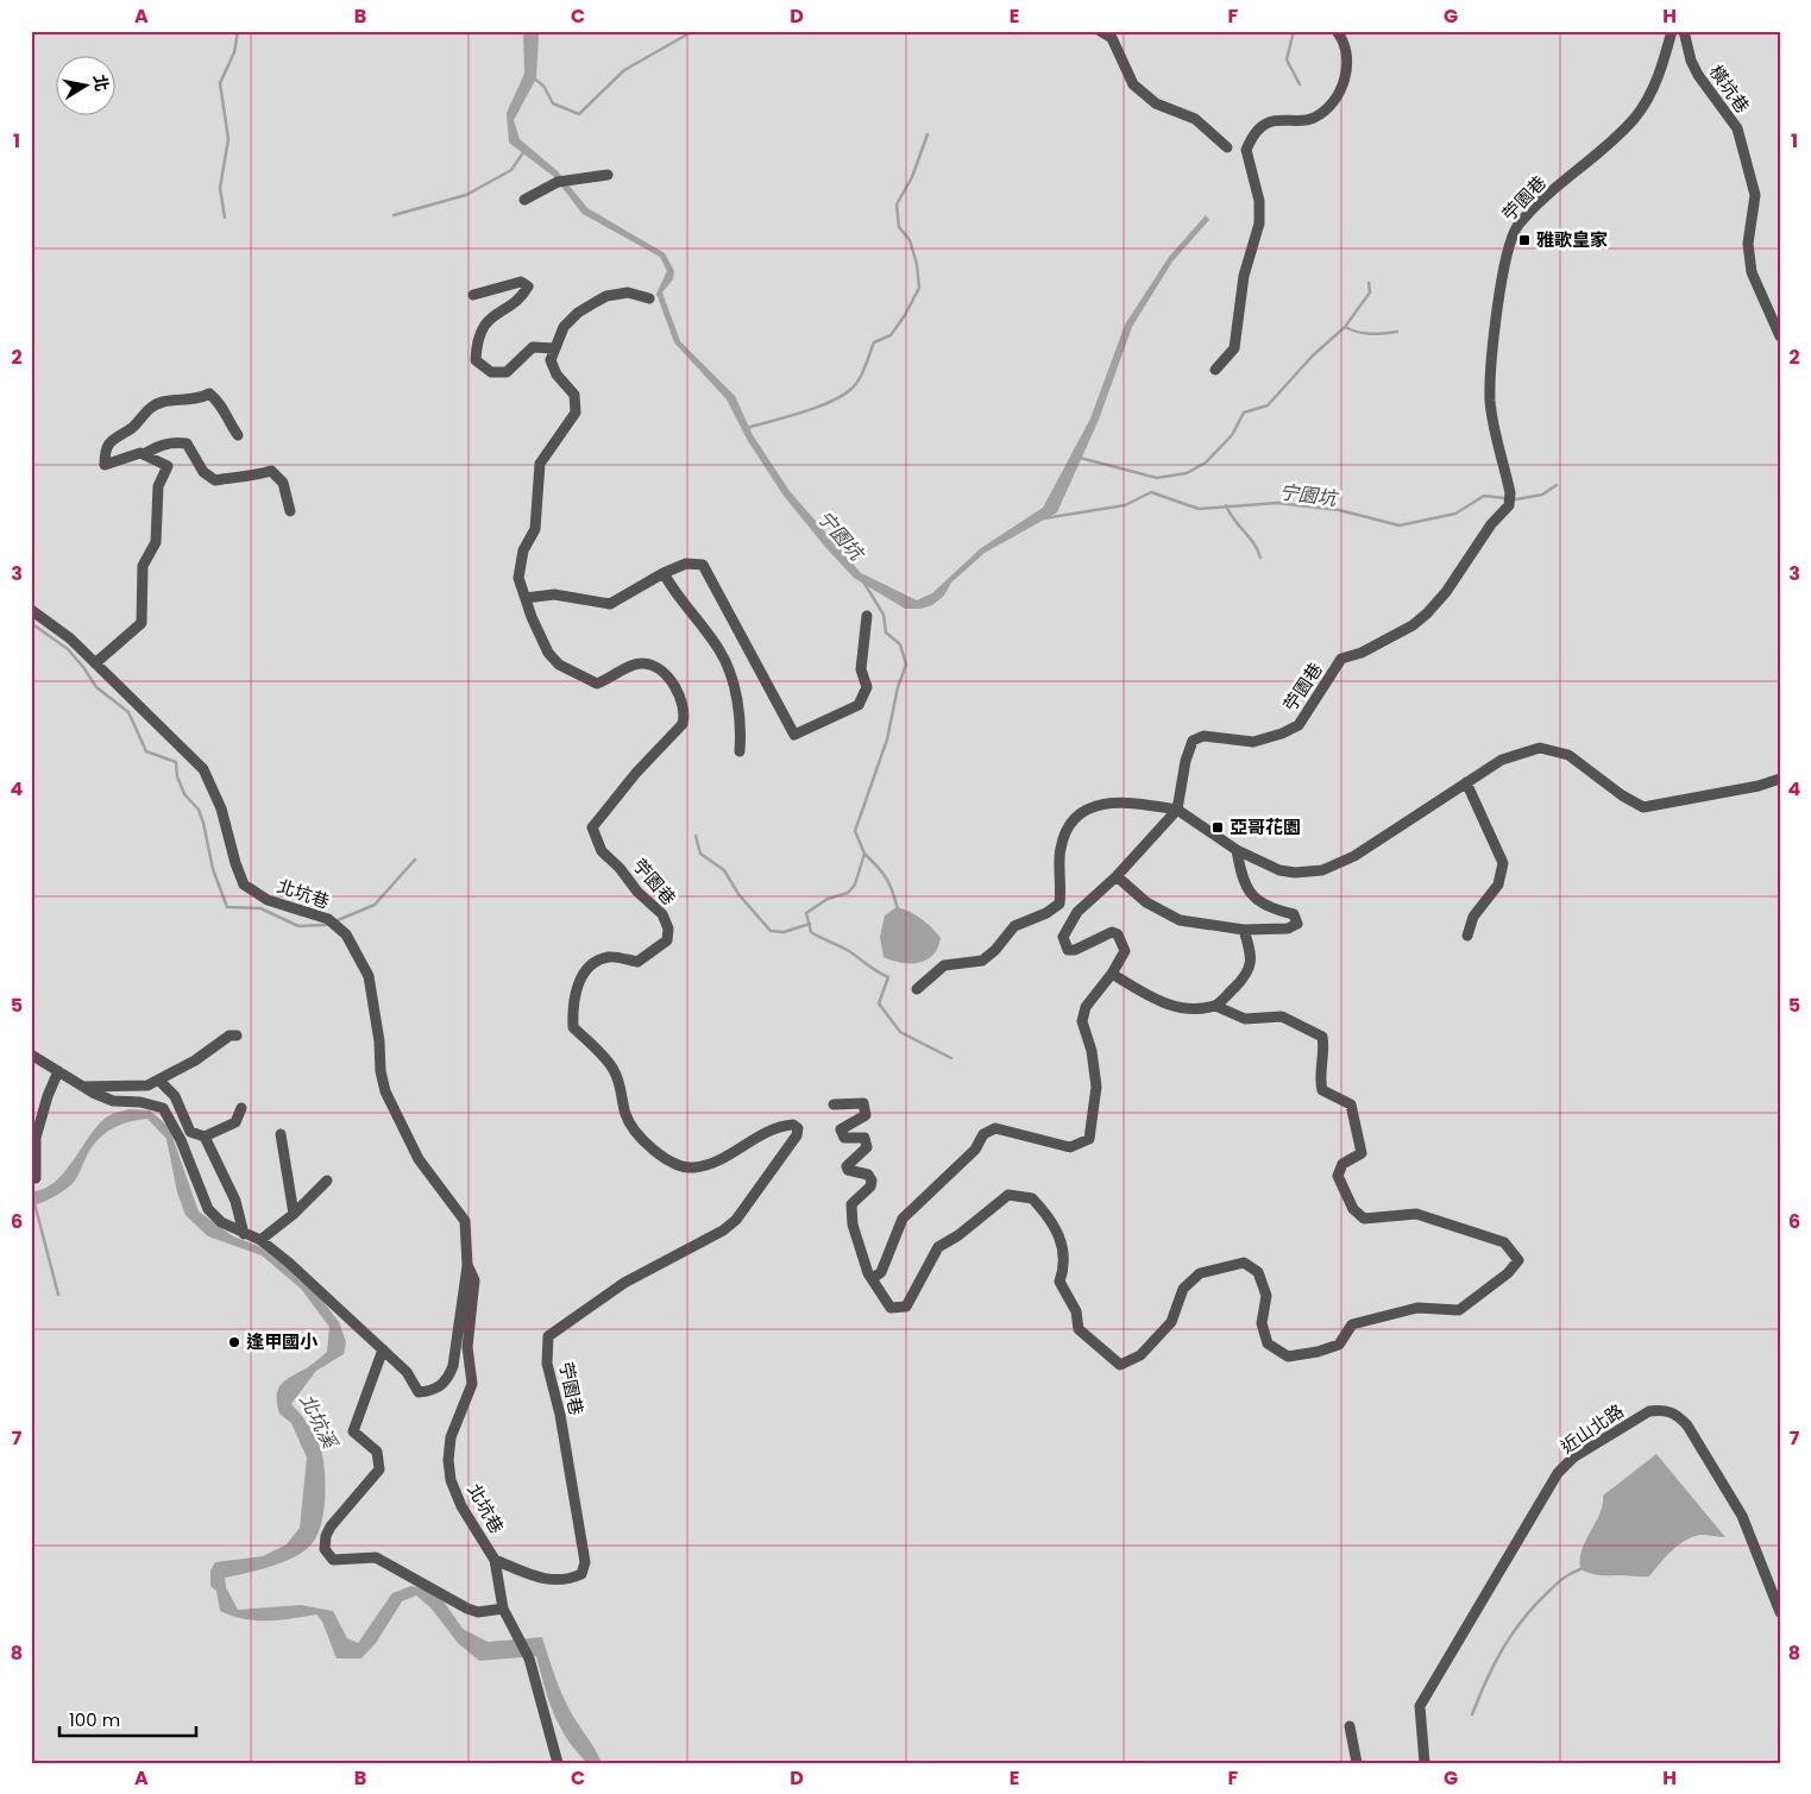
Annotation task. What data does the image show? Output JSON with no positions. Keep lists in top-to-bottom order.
{
  "streets": {
    "street": [
      "橫坑巷",
      "苧園巷",
      "北坑巷",
      "近山北路"
    ]
  },
  "crossings": [
    ["苧園巷", "北坑巷"]
  ],
  "water": ["宁園坑", "北坑溪"],
  "places": {
    "transit": ["雅歌皇家", "亞哥花園"],
    "other": ["逢甲國小"]
  },
  "scale_bar": "100 m",
  "north": "right",
  "grid": {
    "columns": [
      "A",
      "B",
      "C",
      "D",
      "E",
      "F",
      "G",
      "H"
    ],
    "rows": [
      "1",
      "2",
      "3",
      "4",
      "5",
      "6",
      "7",
      "8"
    ]
  }
}
